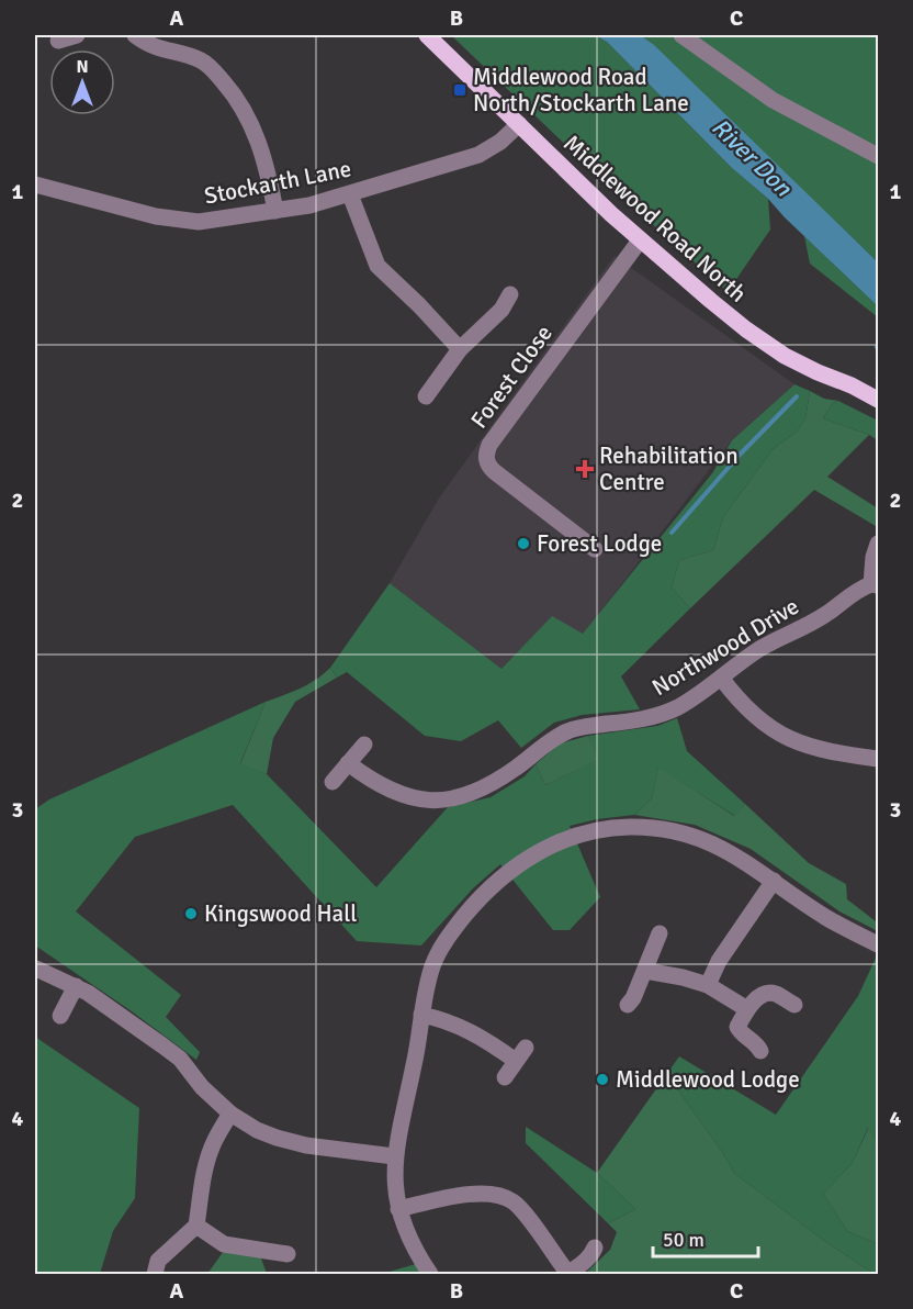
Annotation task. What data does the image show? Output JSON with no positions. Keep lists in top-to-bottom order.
{
  "streets": {
    "main road": ["Middlewood Road North"],
    "street": ["Stockarth Lane", "Forest Close", "Northwood Drive"]
  },
  "crossings": [
    ["Stockarth Lane", "Middlewood Road North"],
    ["Middlewood Road North", "Forest Close"]
  ],
  "water": ["River Don"],
  "places": {
    "transit": ["Middlewood Road North/Stockarth Lane"],
    "health": ["Rehabilitation Centre"],
    "other": ["Forest Lodge", "Kingswood Hall", "Middlewood Lodge"]
  },
  "scale_bar": "50 m",
  "north": "top",
  "grid": {
    "columns": ["A", "B", "C"],
    "rows": [
      "1",
      "2",
      "3",
      "4"
    ]
  }
}
